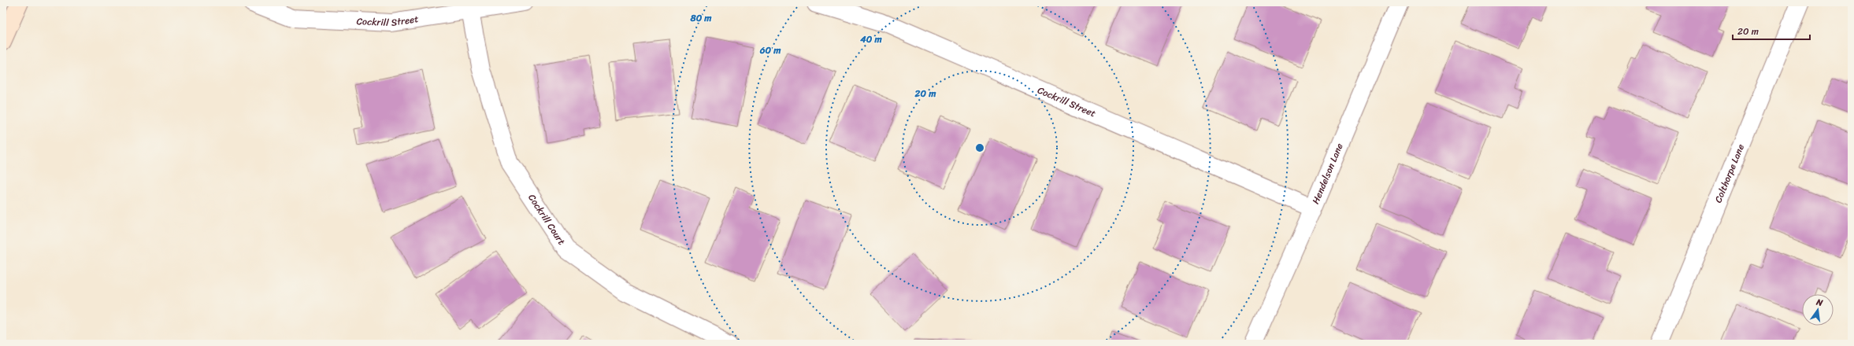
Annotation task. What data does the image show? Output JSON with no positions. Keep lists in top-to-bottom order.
{
  "streets": {
    "street": [
      "Cockrill Street",
      "Colthorpe Lane",
      "Hendelson Lane",
      "Cockrill Court"
    ]
  },
  "crossings": [
    ["Cockrill Street", "Hendelson Lane"],
    ["Cockrill Street", "Cockrill Court"]
  ],
  "scale_bar": "20 m",
  "north": "top",
  "rings": [
    "80 m",
    "40 m",
    "60 m",
    "20 m"
  ]
}
